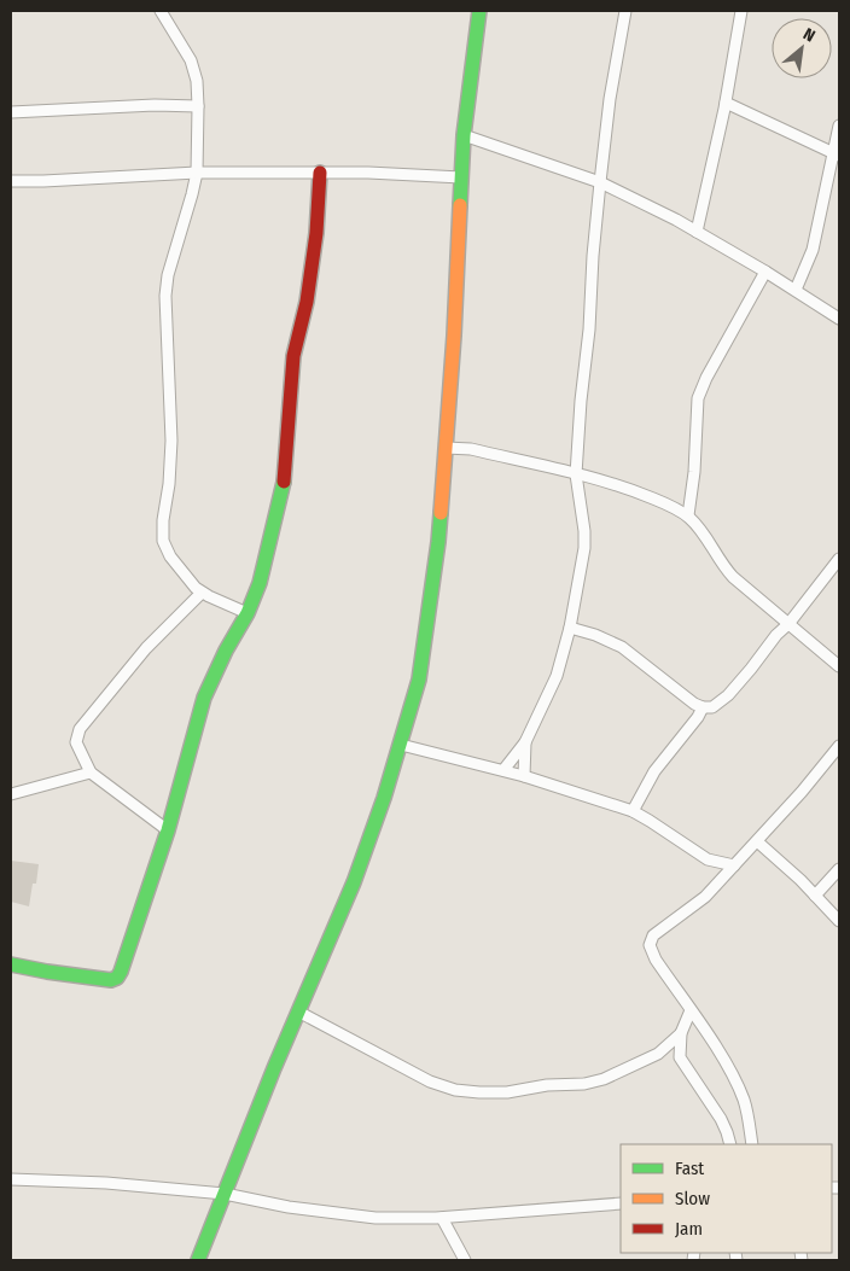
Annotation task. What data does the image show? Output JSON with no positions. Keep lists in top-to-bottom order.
{
  "legend": ["Fast", "Slow", "Jam"],
  "north": "top right"
}
